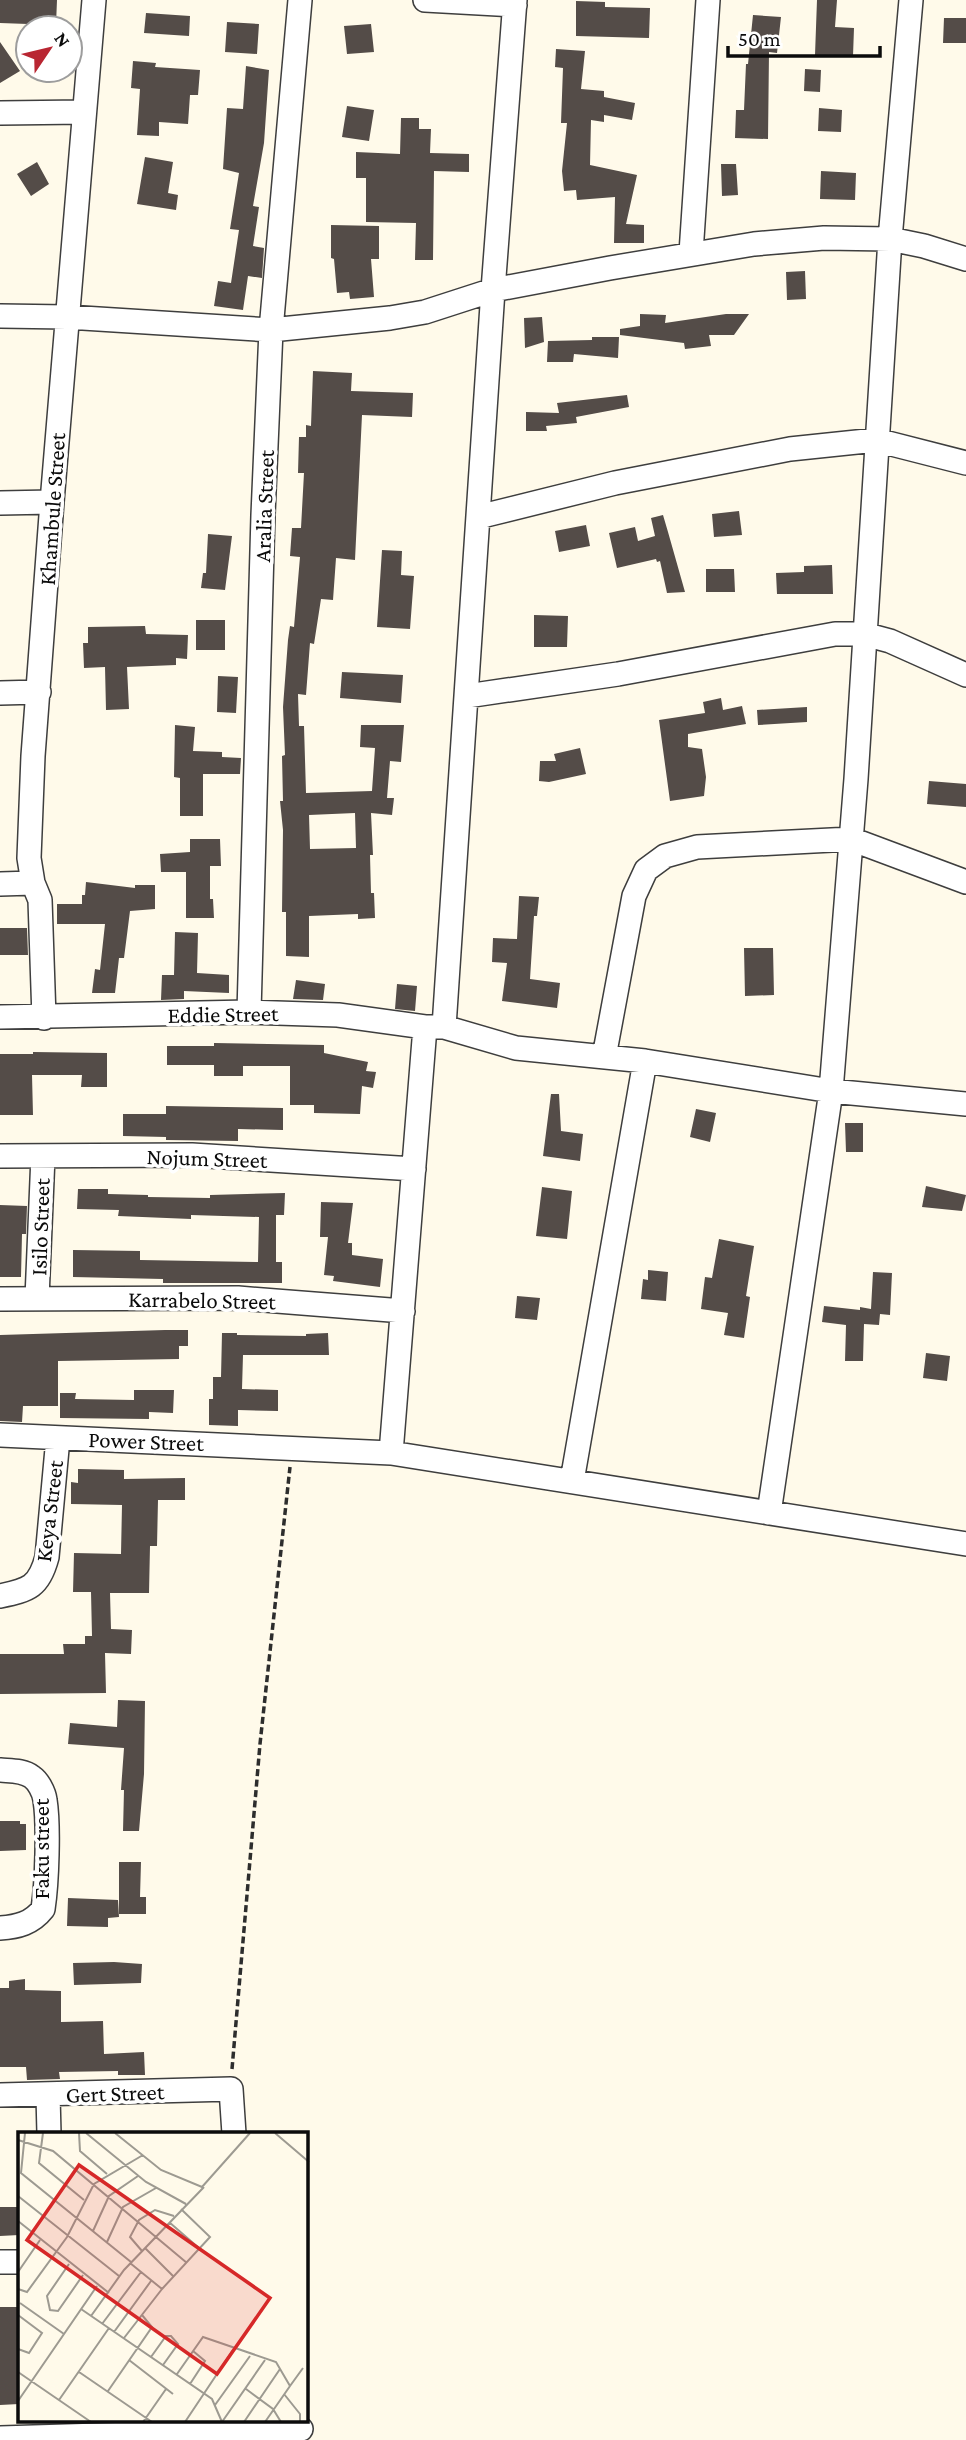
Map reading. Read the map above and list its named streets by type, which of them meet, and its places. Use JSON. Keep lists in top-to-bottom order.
{
  "streets": {
    "street": [
      "Aralia Street",
      "Khambule Street",
      "Eddie Street",
      "Nojum Street",
      "Isilo Street",
      "Karrabelo Street",
      "Power Street",
      "Keya Street",
      "Faku street",
      "Gert Street"
    ]
  },
  "crossings": [
    ["Aralia Street", "Eddie Street"],
    ["Khambule Street", "Eddie Street"],
    ["Nojum Street", "Isilo Street"],
    ["Isilo Street", "Karrabelo Street"],
    ["Power Street", "Keya Street"]
  ],
  "scale_bar": "50 m",
  "north": "top right"
}
